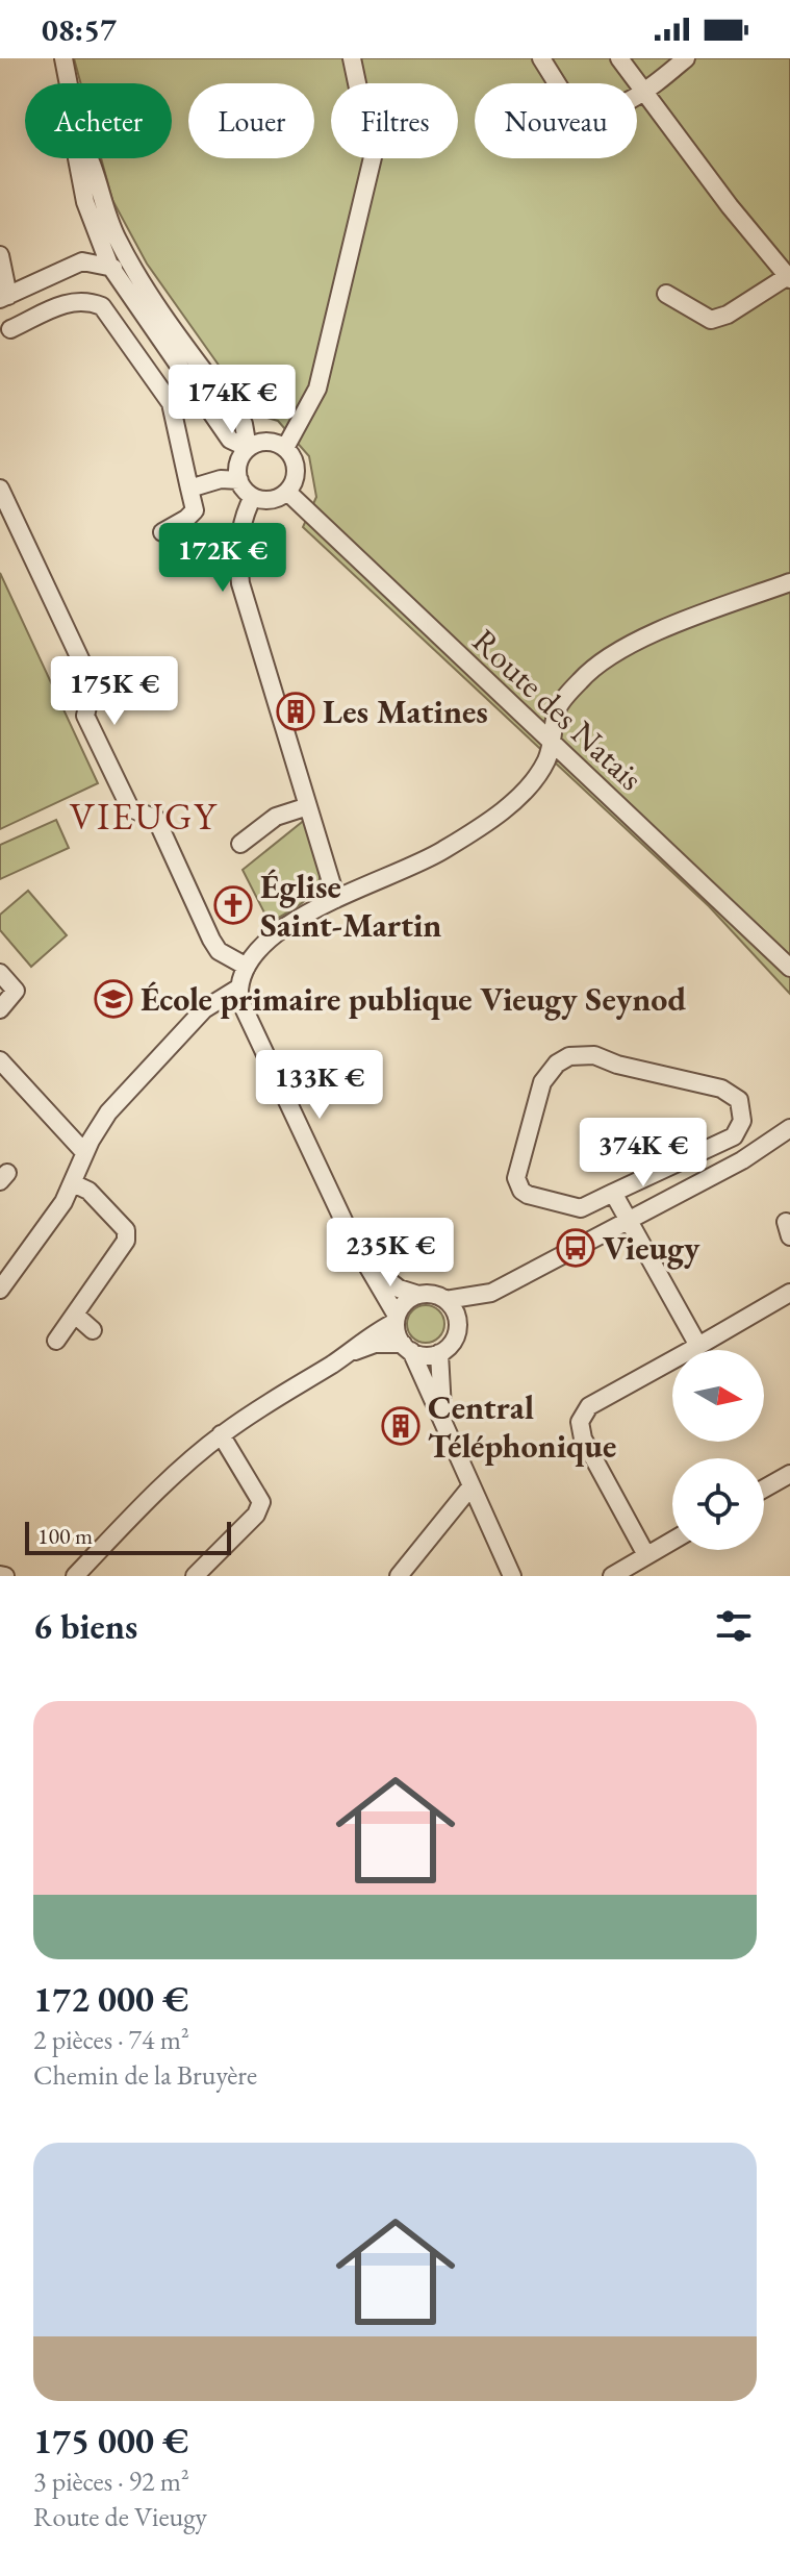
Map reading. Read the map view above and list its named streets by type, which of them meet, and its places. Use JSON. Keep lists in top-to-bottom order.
{
  "streets": {
    "street": ["Route des Natais"]
  },
  "districts": ["VIEUGY"],
  "places": {
    "building": ["Les Matines", "Central Téléphonique"],
    "church": ["Église Saint-Martin"],
    "school or university": ["École primaire publique Vieugy Seynod"],
    "bus stop": ["Vieugy"]
  },
  "scale_bar": "100 m",
  "north": "right",
  "page": {
    "status": "08:57",
    "chip": [
      "Acheter",
      "Louer",
      "Filtres",
      "Nouveau"
    ],
    "price": [
      "174K €",
      "172K €",
      "175K €",
      "133K €",
      "374K €",
      "235K €"
    ],
    "scale": "100 m",
    "heading": "6 biens",
    "list": [
      {
        "name": "172 000 €",
        "note": "2 pièces · 74 m² · Chemin de la Bruyère"
      },
      {
        "name": "175 000 €",
        "note": "3 pièces · 92 m² · Route de Vieugy"
      }
    ]
  }
}
